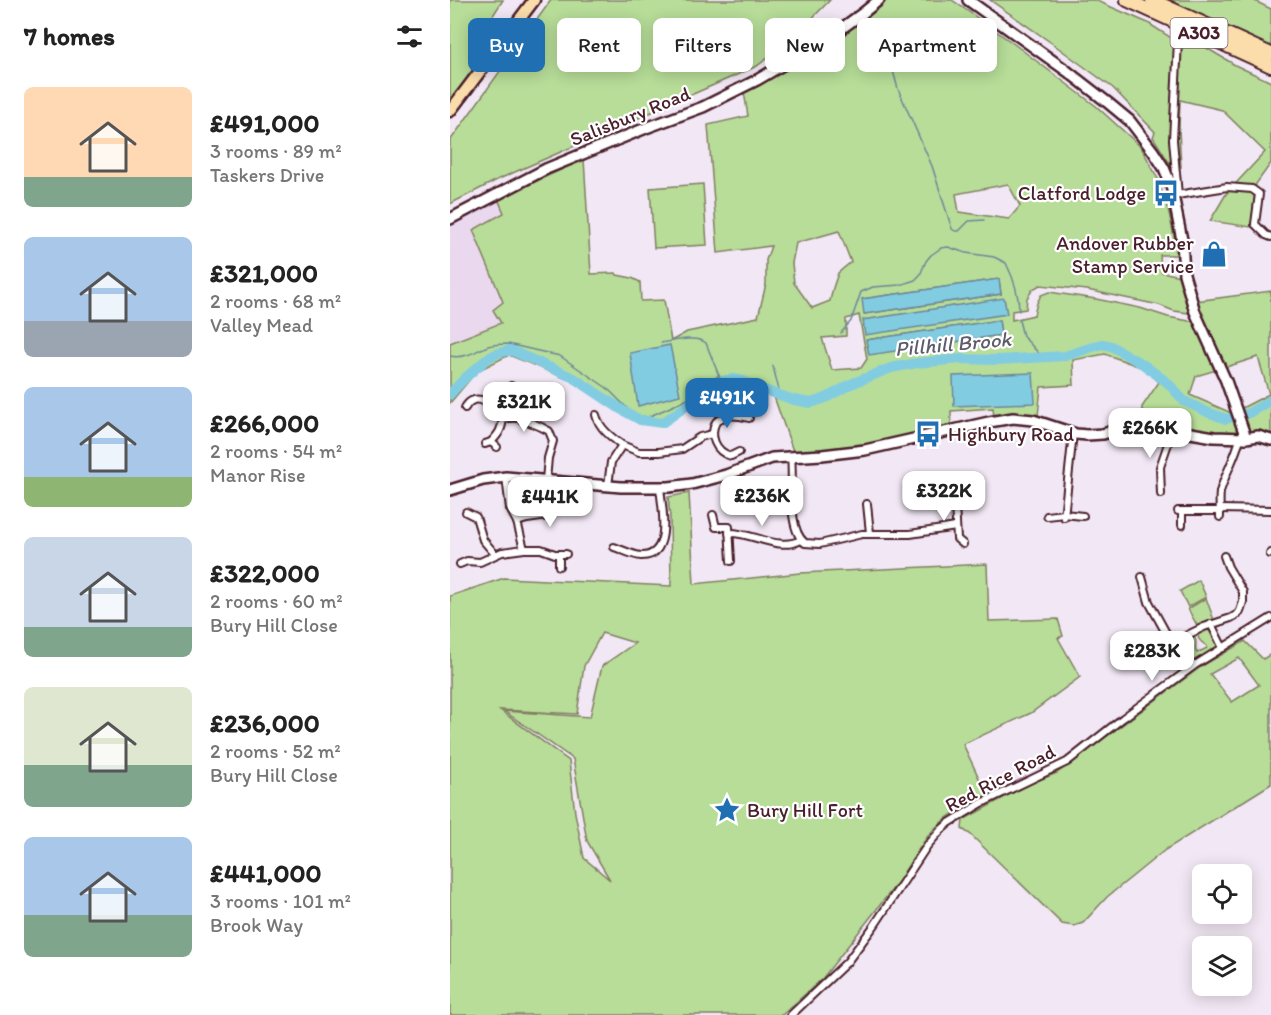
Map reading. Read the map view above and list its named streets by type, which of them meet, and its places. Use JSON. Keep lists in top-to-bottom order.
{
  "streets": {
    "highway": ["A303"],
    "street": ["Salisbury Road", "Red Rice Road"]
  },
  "water": ["Pillhill Brook"],
  "places": {
    "bus stop": ["Clatford Lodge", "Highbury Road"],
    "shop": ["Andover Rubber Stamp Service"],
    "place": ["Bury Hill Fort"]
  },
  "page": {
    "heading": "7 homes",
    "chip": [
      "Buy",
      "Rent",
      "Filters",
      "New",
      "Apartment"
    ],
    "list": [
      {
        "name": "£491,000",
        "note": "3 rooms · 89 m² · Taskers Drive"
      },
      {
        "name": "£321,000",
        "note": "2 rooms · 68 m² · Valley Mead"
      },
      {
        "name": "£266,000",
        "note": "2 rooms · 54 m² · Manor Rise"
      },
      {
        "name": "£322,000",
        "note": "2 rooms · 60 m² · Bury Hill Close"
      },
      {
        "name": "£236,000",
        "note": "2 rooms · 52 m² · Bury Hill Close"
      },
      {
        "name": "£441,000",
        "note": "3 rooms · 101 m² · Brook Way"
      }
    ],
    "price": [
      "£491K",
      "£321K",
      "£266K",
      "£322K",
      "£236K",
      "£441K",
      "£283K"
    ]
  }
}
